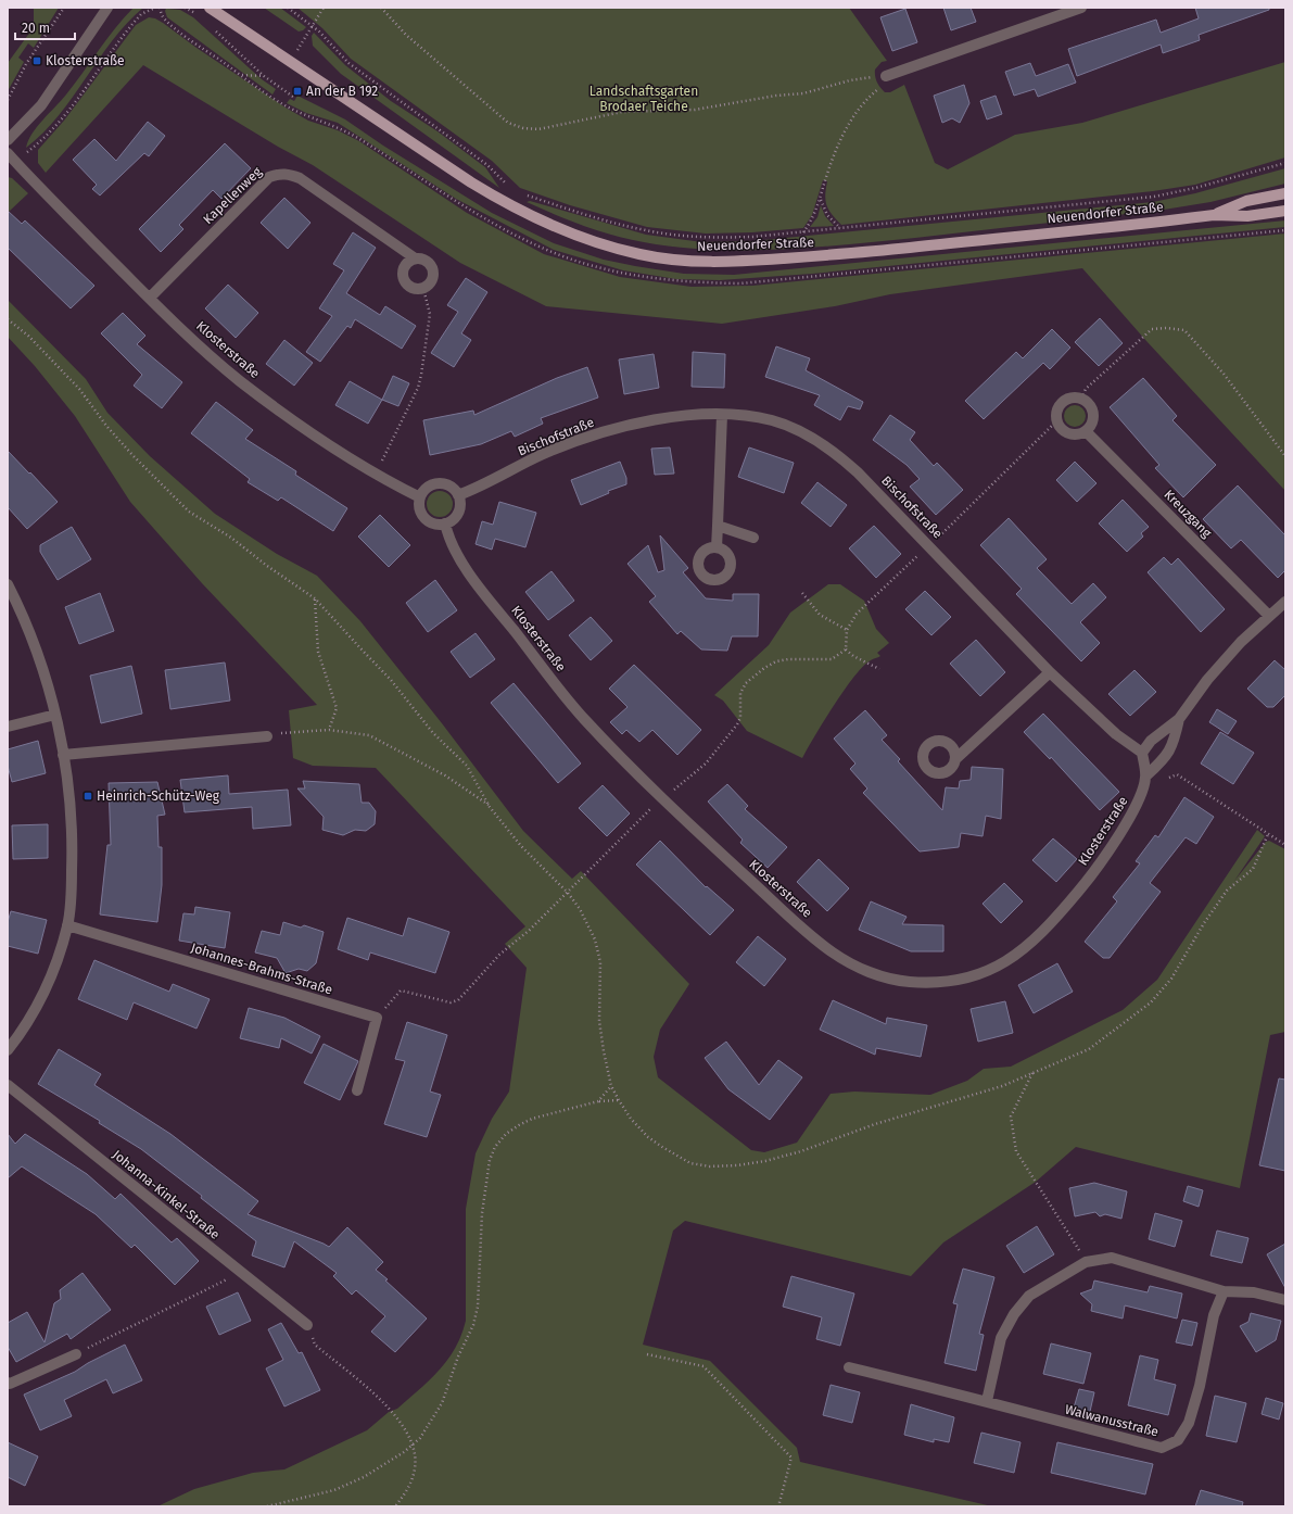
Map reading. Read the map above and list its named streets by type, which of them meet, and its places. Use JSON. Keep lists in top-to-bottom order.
{
  "streets": {
    "main road": ["Neuendorfer Straße"],
    "street": [
      "Kapellenweg",
      "Klosterstraße",
      "Bischofstraße",
      "Kreuzgang",
      "Johannes-Brahms-Straße",
      "Johanna-Kinkel-Straße",
      "Walwanusstraße"
    ]
  },
  "crossings": [
    ["Kapellenweg", "Klosterstraße"],
    ["Klosterstraße", "Bischofstraße"],
    ["Klosterstraße", "Kreuzgang"]
  ],
  "parks": ["Landschaftsgarten Brodaer Teiche"],
  "places": {
    "transit": ["Klosterstraße", "An der B 192", "Heinrich-Schütz-Weg"]
  },
  "scale_bar": "20 m"
}
